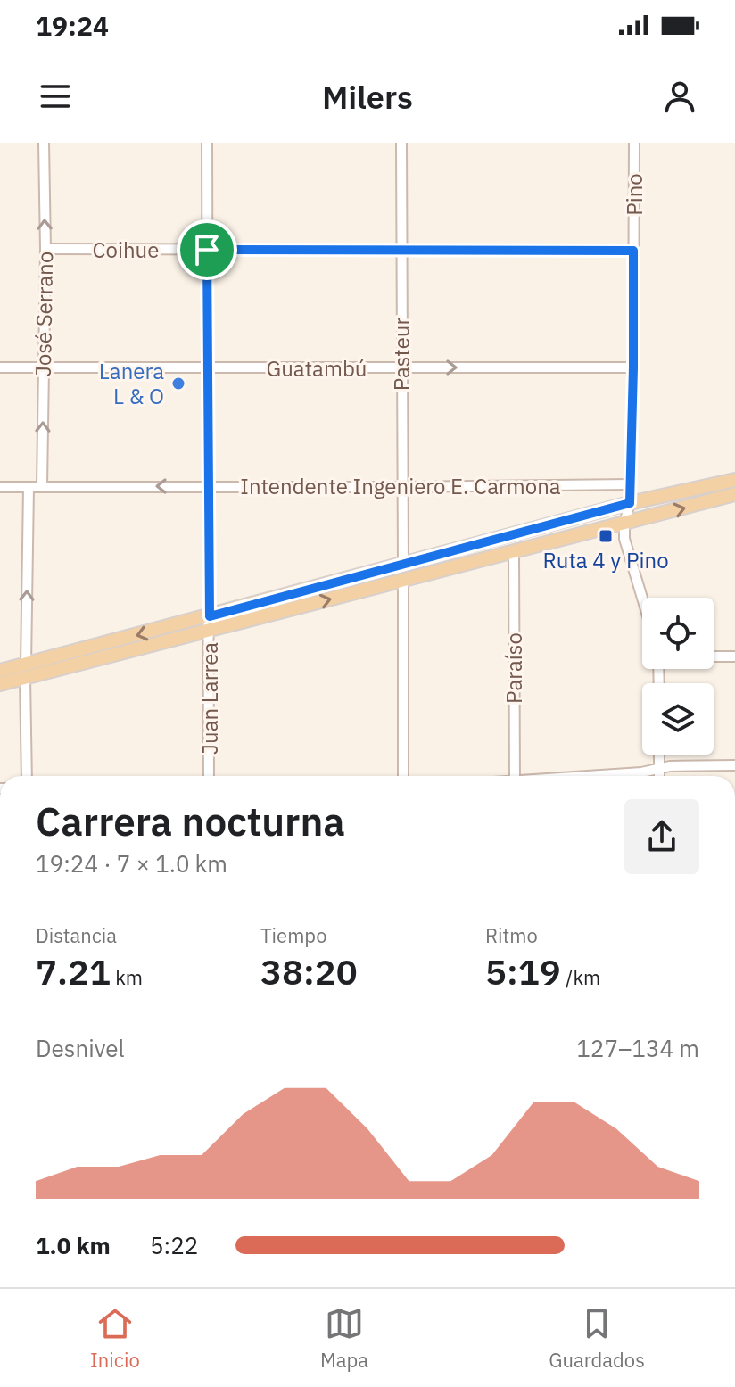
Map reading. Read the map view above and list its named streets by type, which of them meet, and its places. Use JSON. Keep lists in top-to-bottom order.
{
  "streets": {
    "street": [
      "Pino",
      "Coihue",
      "José Serrano",
      "Pasteur",
      "Guatambú",
      "Intendente Ingeniero E. Carmona",
      "Paraíso",
      "Juan Larrea"
    ]
  },
  "crossings": [
    ["Pino", "Coihue"],
    ["Pino", "Guatambú"],
    ["Pino", "Intendente Ingeniero E. Carmona"],
    ["Coihue", "José Serrano"],
    ["Coihue", "Pasteur"],
    ["Coihue", "Juan Larrea"],
    ["José Serrano", "Guatambú"],
    ["José Serrano", "Intendente Ingeniero E. Carmona"],
    ["Pasteur", "Guatambú"],
    ["Pasteur", "Intendente Ingeniero E. Carmona"],
    ["Guatambú", "Juan Larrea"],
    ["Intendente Ingeniero E. Carmona", "Juan Larrea"]
  ],
  "one_way": ["José Serrano", "Guatambú"],
  "places": {
    "other": ["Lanera L & O"],
    "transit": ["Ruta 4 y Pino"]
  },
  "page": {
    "status": "19:24",
    "header": "Milers",
    "heading": ["Carrera nocturna", "19:24 · 7 × 1.0 km"],
    "stats": [
      ["Distancia", "7.21 km"],
      ["Tiempo", "38:20"],
      ["Ritmo", "5:19 /km"]
    ],
    "chart": ["Desnivel", "127–134 m"],
    "list": [
      {
        "name": "1.0 km",
        "note": "5:22"
      }
    ],
    "tabs": ["Inicio", "Mapa", "Guardados"]
  }
}
